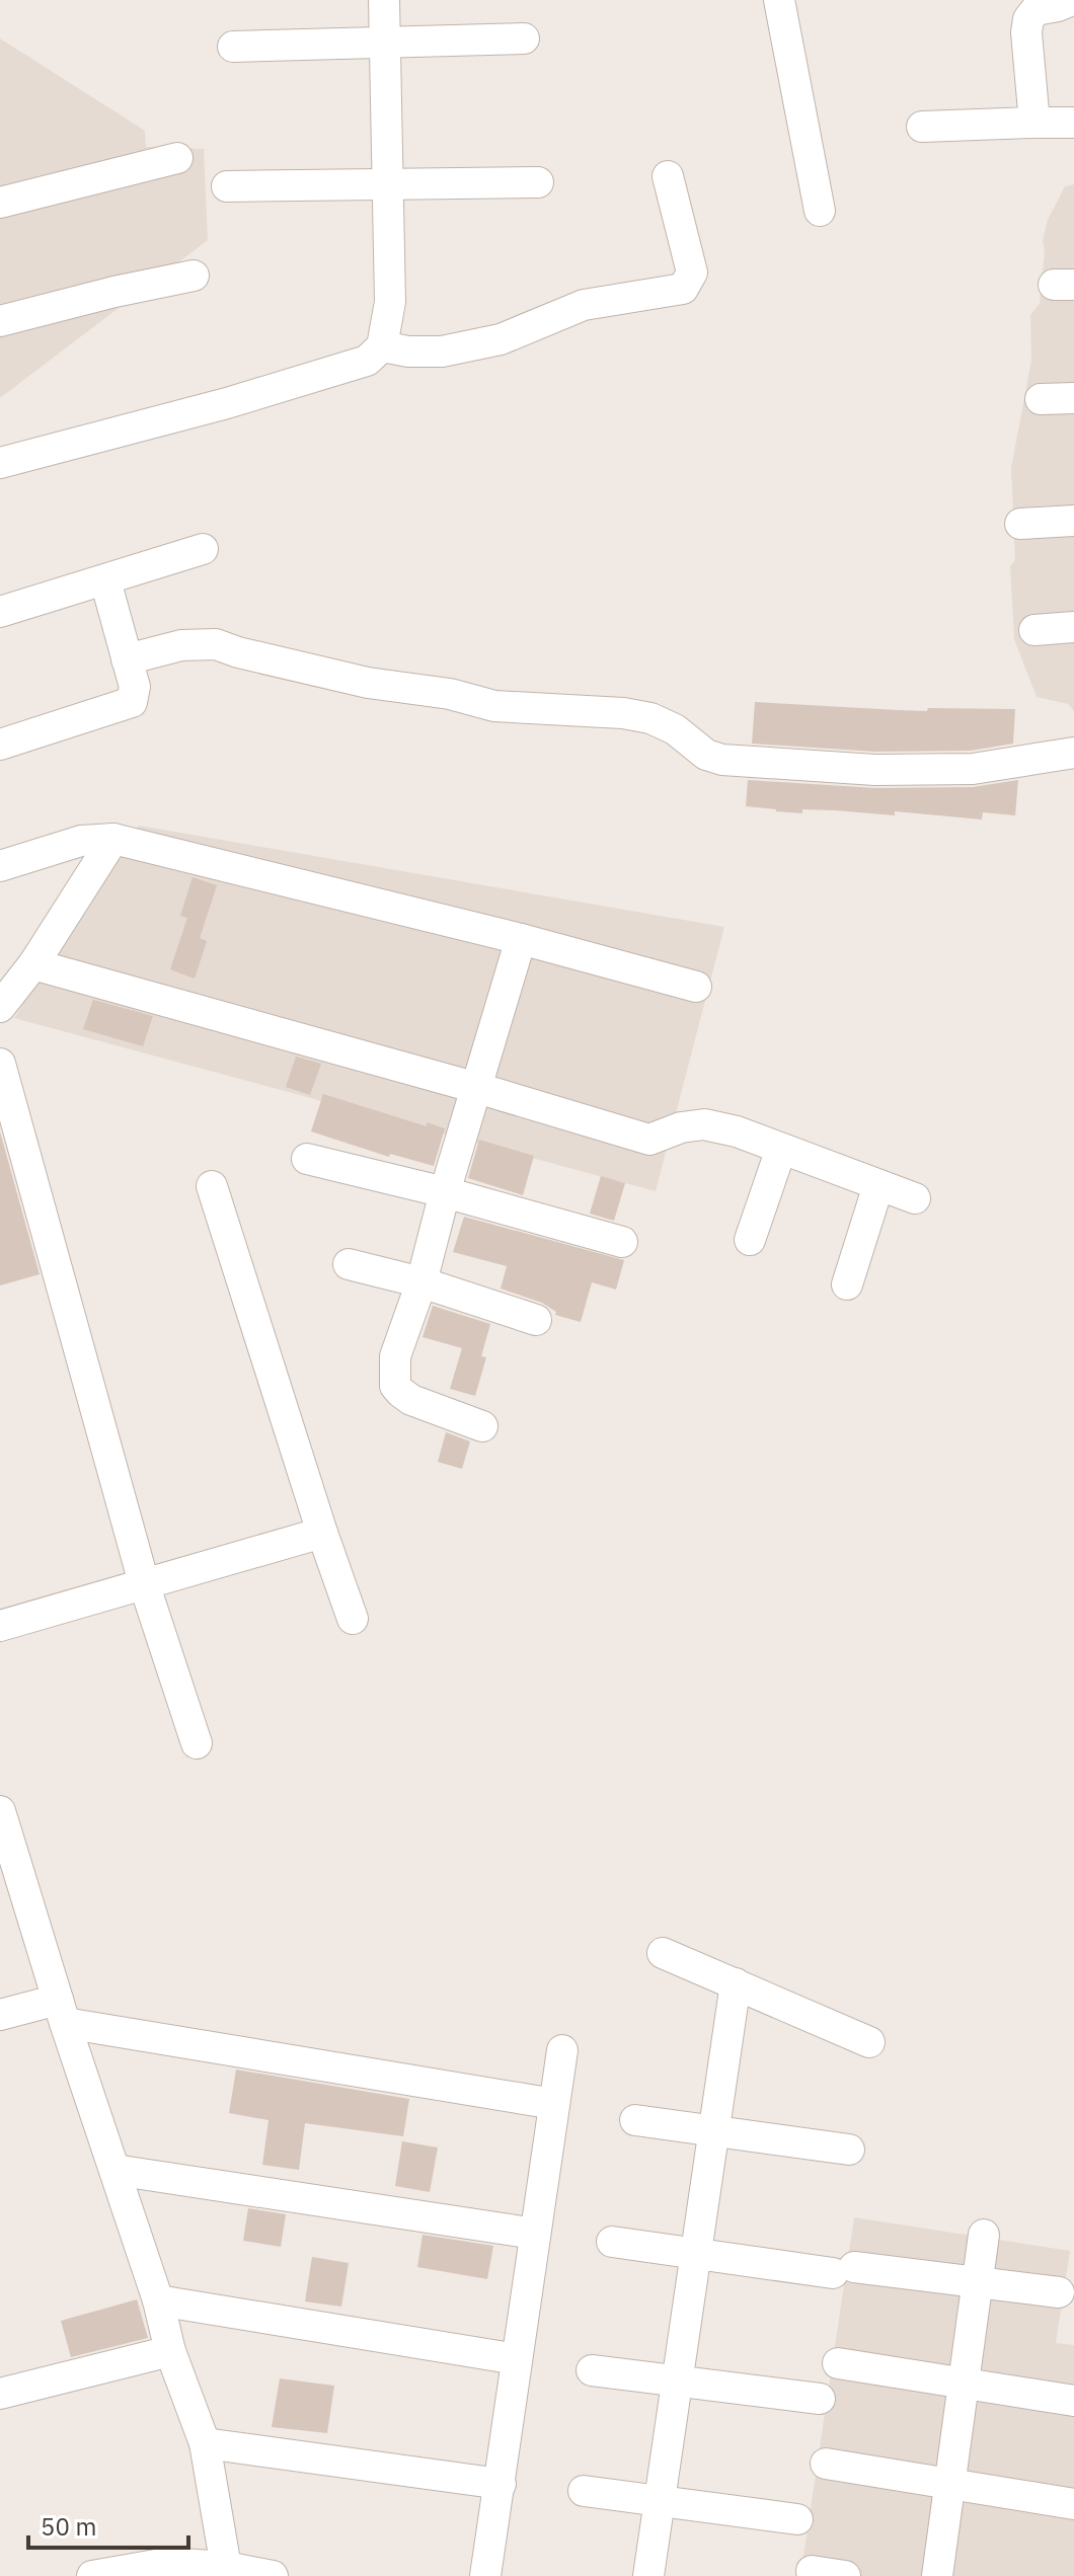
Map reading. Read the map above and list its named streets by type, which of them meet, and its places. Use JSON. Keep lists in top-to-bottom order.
{
  "scale_bar": "50 m"
}
